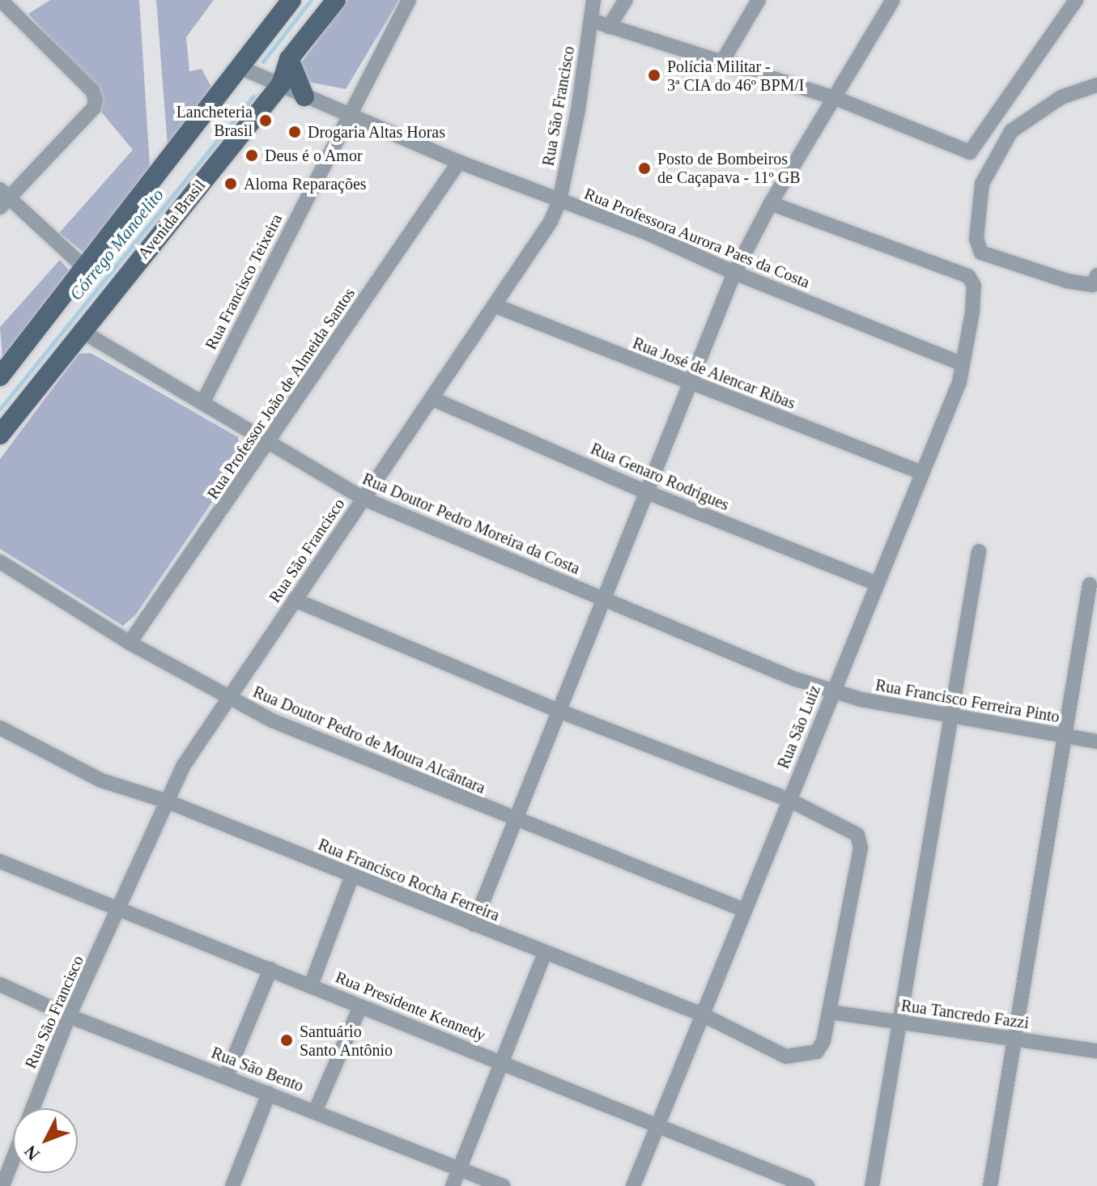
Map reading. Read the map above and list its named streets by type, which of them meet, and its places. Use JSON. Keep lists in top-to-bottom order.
{
  "streets": {
    "main road": ["Avenida Brasil"],
    "street": [
      "Rua São Francisco",
      "Rua Professora Aurora Paes da Costa",
      "Rua Francisco Teixeira",
      "Rua José de Alencar Ribas",
      "Rua Professor João de Almeida Santos",
      "Rua Genaro Rodrigues",
      "Rua Doutor Pedro Moreira da Costa",
      "Rua Francisco Ferreira Pinto",
      "Rua São Luiz",
      "Rua Doutor Pedro de Moura Alcântara",
      "Rua Francisco Rocha Ferreira",
      "Rua Presidente Kennedy",
      "Rua Tancredo Fazzi",
      "Rua São Bento"
    ]
  },
  "crossings": [
    ["Rua São Francisco", "Rua Professora Aurora Paes da Costa"],
    ["Rua São Francisco", "Rua José de Alencar Ribas"],
    ["Rua São Francisco", "Rua Genaro Rodrigues"],
    ["Rua São Francisco", "Rua Doutor Pedro Moreira da Costa"],
    ["Rua São Francisco", "Rua Doutor Pedro de Moura Alcântara"],
    ["Rua São Francisco", "Rua Francisco Rocha Ferreira"],
    ["Rua São Francisco", "Rua Presidente Kennedy"],
    ["Rua São Francisco", "Rua São Bento"],
    ["Avenida Brasil", "Rua Professora Aurora Paes da Costa"],
    ["Avenida Brasil", "Rua Doutor Pedro Moreira da Costa"],
    ["Rua Professora Aurora Paes da Costa", "Rua Francisco Teixeira"],
    ["Rua Professora Aurora Paes da Costa", "Rua Professor João de Almeida Santos"],
    ["Rua Professora Aurora Paes da Costa", "Rua São Luiz"],
    ["Rua Francisco Teixeira", "Rua Doutor Pedro Moreira da Costa"],
    ["Rua José de Alencar Ribas", "Rua São Luiz"],
    ["Rua Professor João de Almeida Santos", "Rua Doutor Pedro Moreira da Costa"],
    ["Rua Professor João de Almeida Santos", "Rua Doutor Pedro de Moura Alcântara"],
    ["Rua Genaro Rodrigues", "Rua São Luiz"],
    ["Rua Doutor Pedro Moreira da Costa", "Rua Francisco Ferreira Pinto"],
    ["Rua Doutor Pedro Moreira da Costa", "Rua São Luiz"],
    ["Rua Francisco Ferreira Pinto", "Rua São Luiz"],
    ["Rua São Luiz", "Rua Doutor Pedro de Moura Alcântara"],
    ["Rua São Luiz", "Rua Francisco Rocha Ferreira"],
    ["Rua São Luiz", "Rua Presidente Kennedy"],
    ["Rua Francisco Rocha Ferreira", "Rua Tancredo Fazzi"]
  ],
  "water": ["Córrego Manoelito"],
  "places": [
    "Polícia Militar - 3ª CIA do 46º BPM/I",
    "Lancheteria Brasil",
    "Drogaria Altas Horas",
    "Deus é o Amor",
    "Posto de Bombeiros de Caçapava - 11º GB",
    "Aloma Reparações",
    "Santuário Santo Antônio"
  ],
  "north": "bottom left"
}
